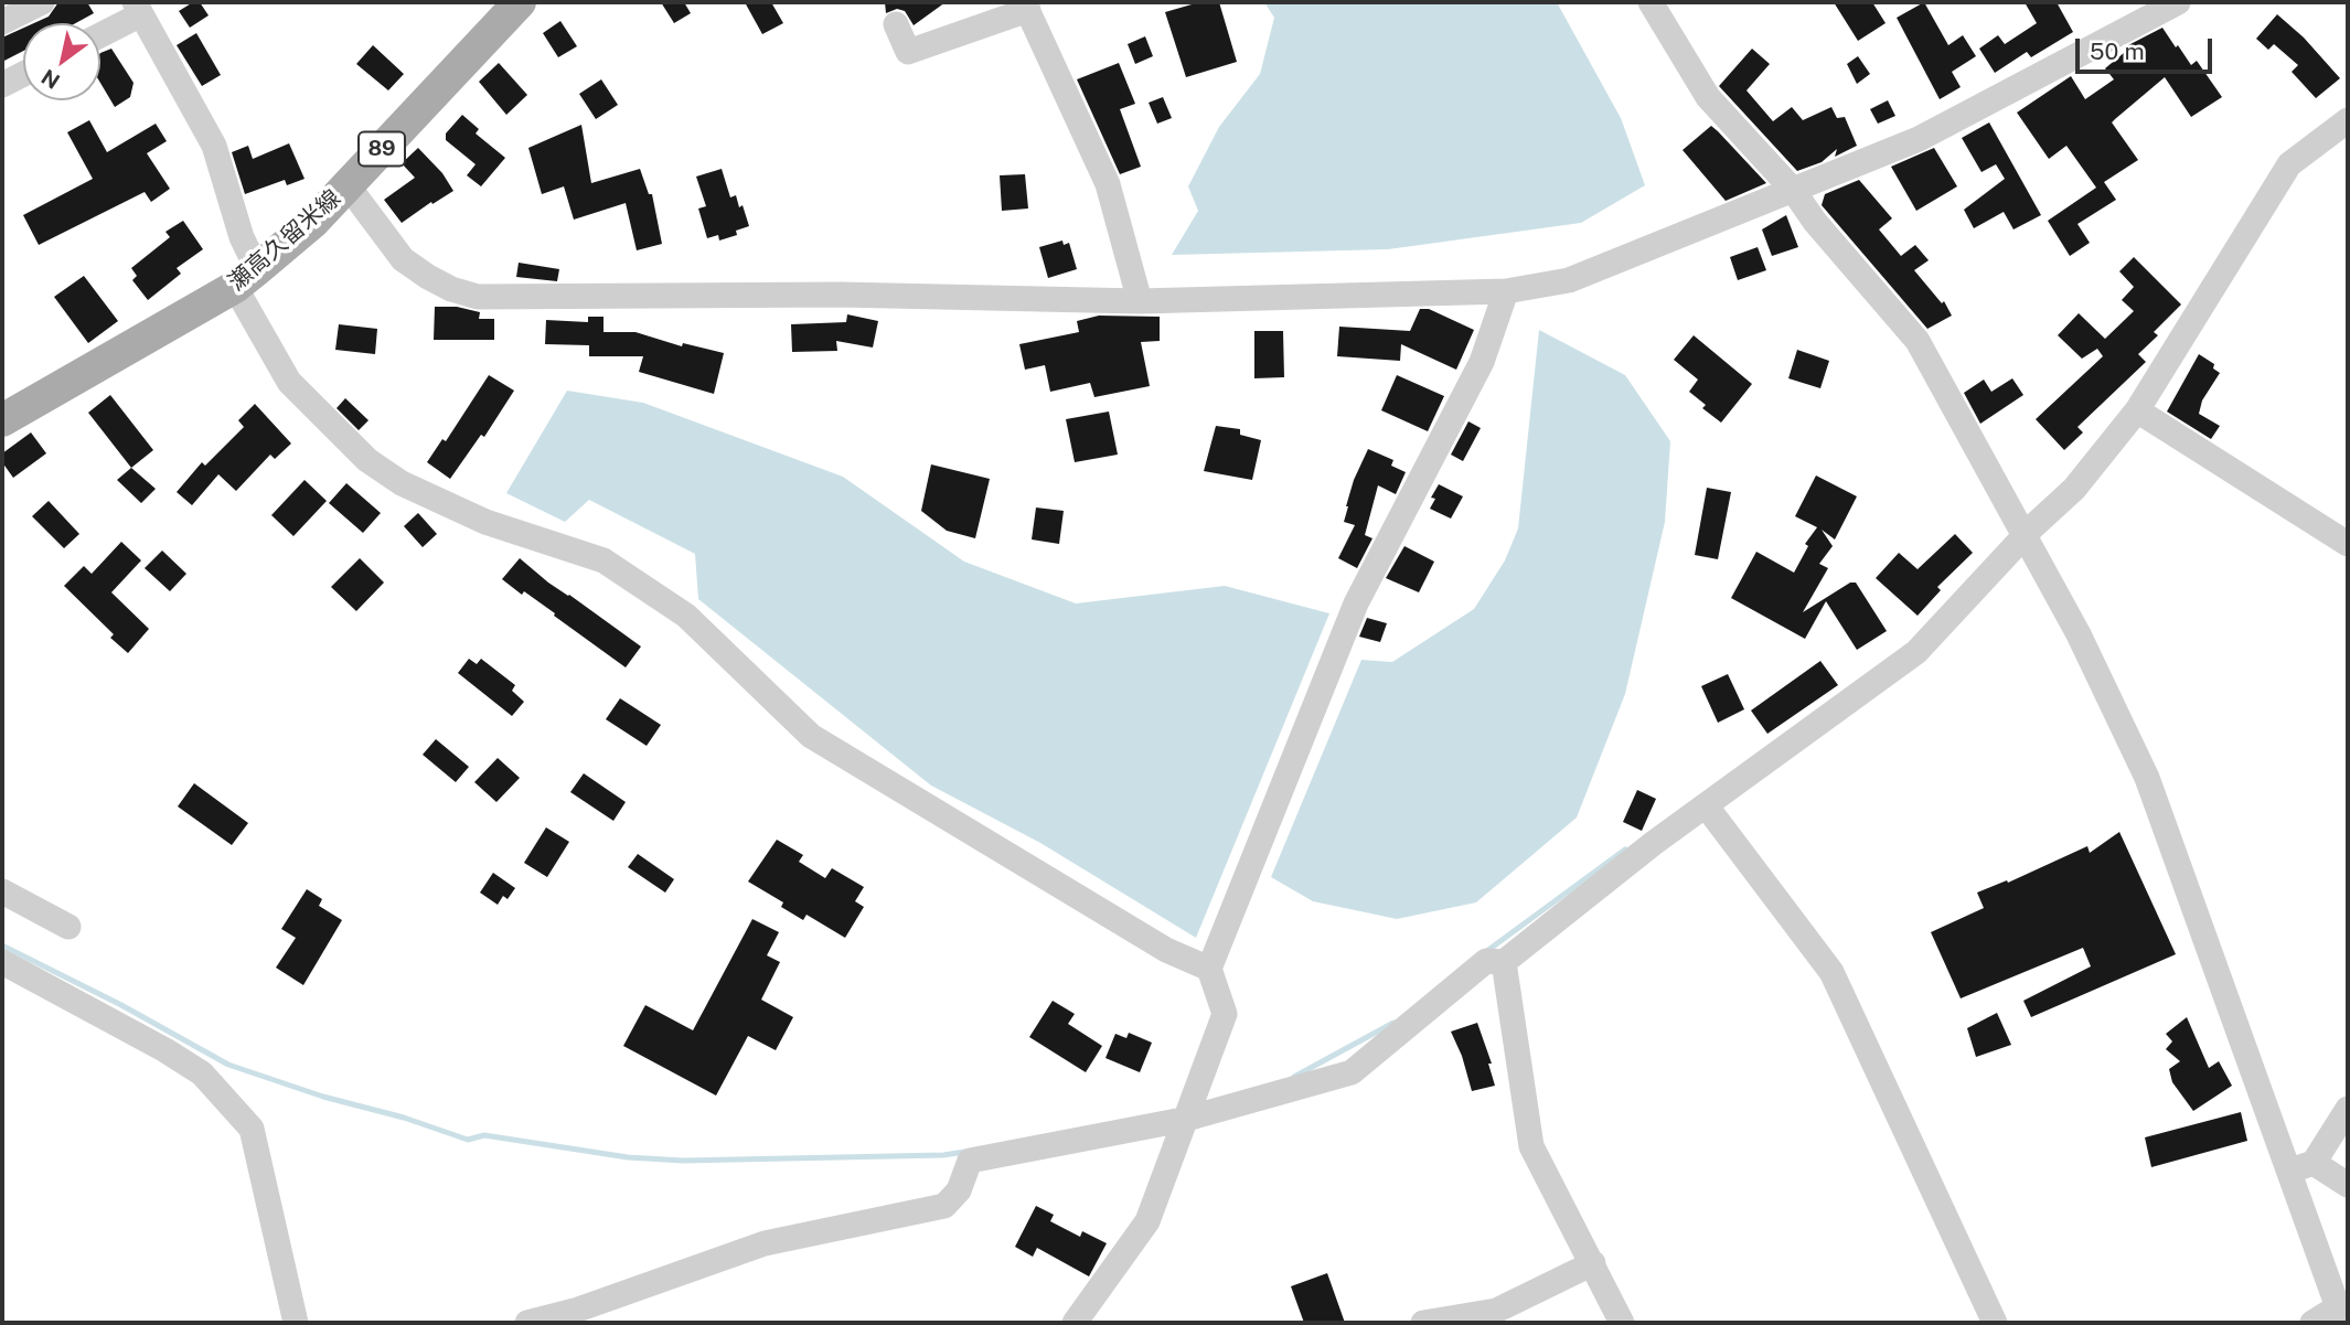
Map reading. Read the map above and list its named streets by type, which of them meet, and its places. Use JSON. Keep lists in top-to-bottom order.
{
  "streets": {
    "main road": ["89", "瀬高久留米線"]
  },
  "scale_bar": "50 m",
  "north": "bottom left"
}
